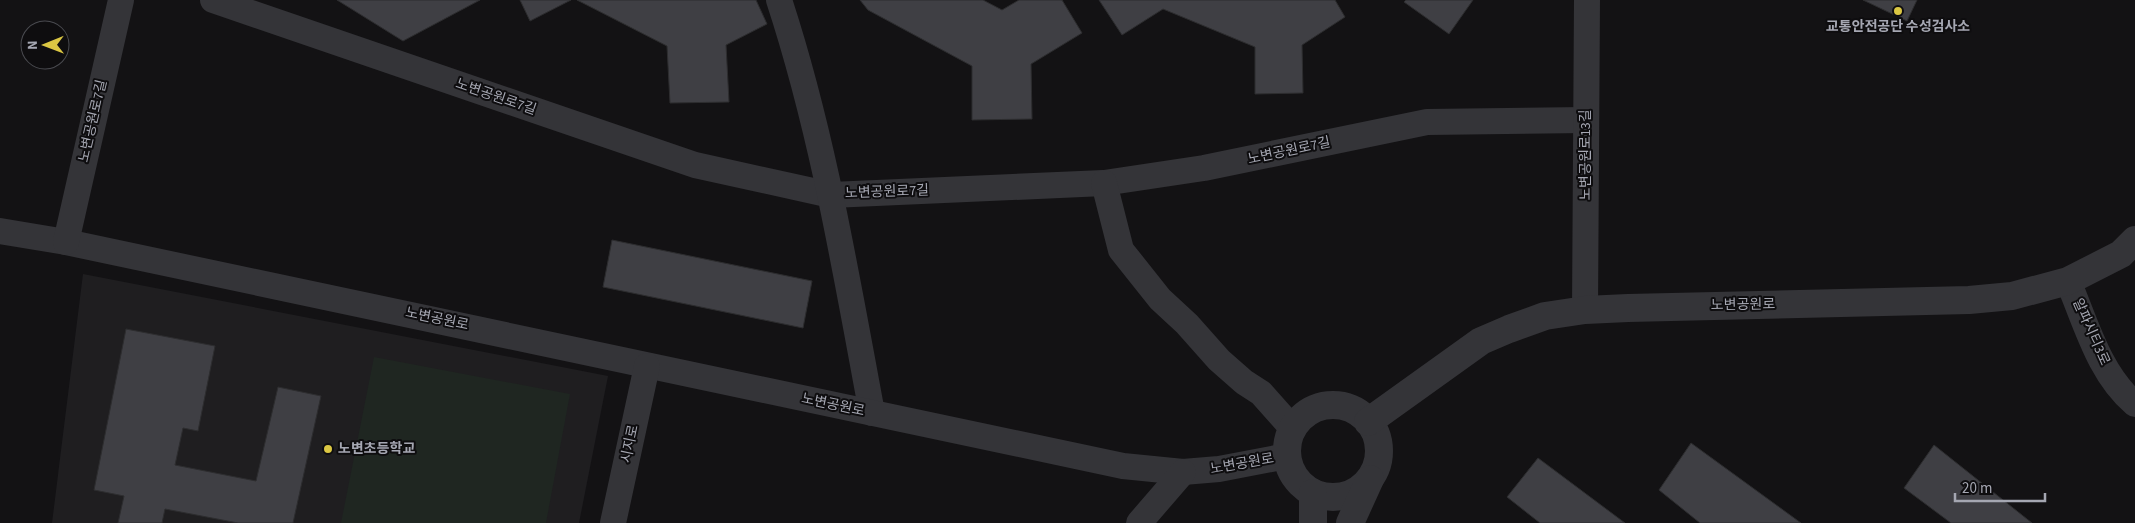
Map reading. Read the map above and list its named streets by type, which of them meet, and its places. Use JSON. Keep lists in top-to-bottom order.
{
  "streets": {
    "street": [
      "노변공원로7길",
      "노변공원로13길",
      "노변공원로",
      "알파시티3로",
      "시지로"
    ]
  },
  "crossings": [
    ["노변공원로7길", "노변공원로13길"],
    ["노변공원로7길", "노변공원로"],
    ["노변공원로13길", "노변공원로"],
    ["노변공원로", "알파시티3로"],
    ["노변공원로", "시지로"]
  ],
  "places": ["교통안전공단 수성검사소", "노변초등학교"],
  "scale_bar": "20 m",
  "north": "left"
}
